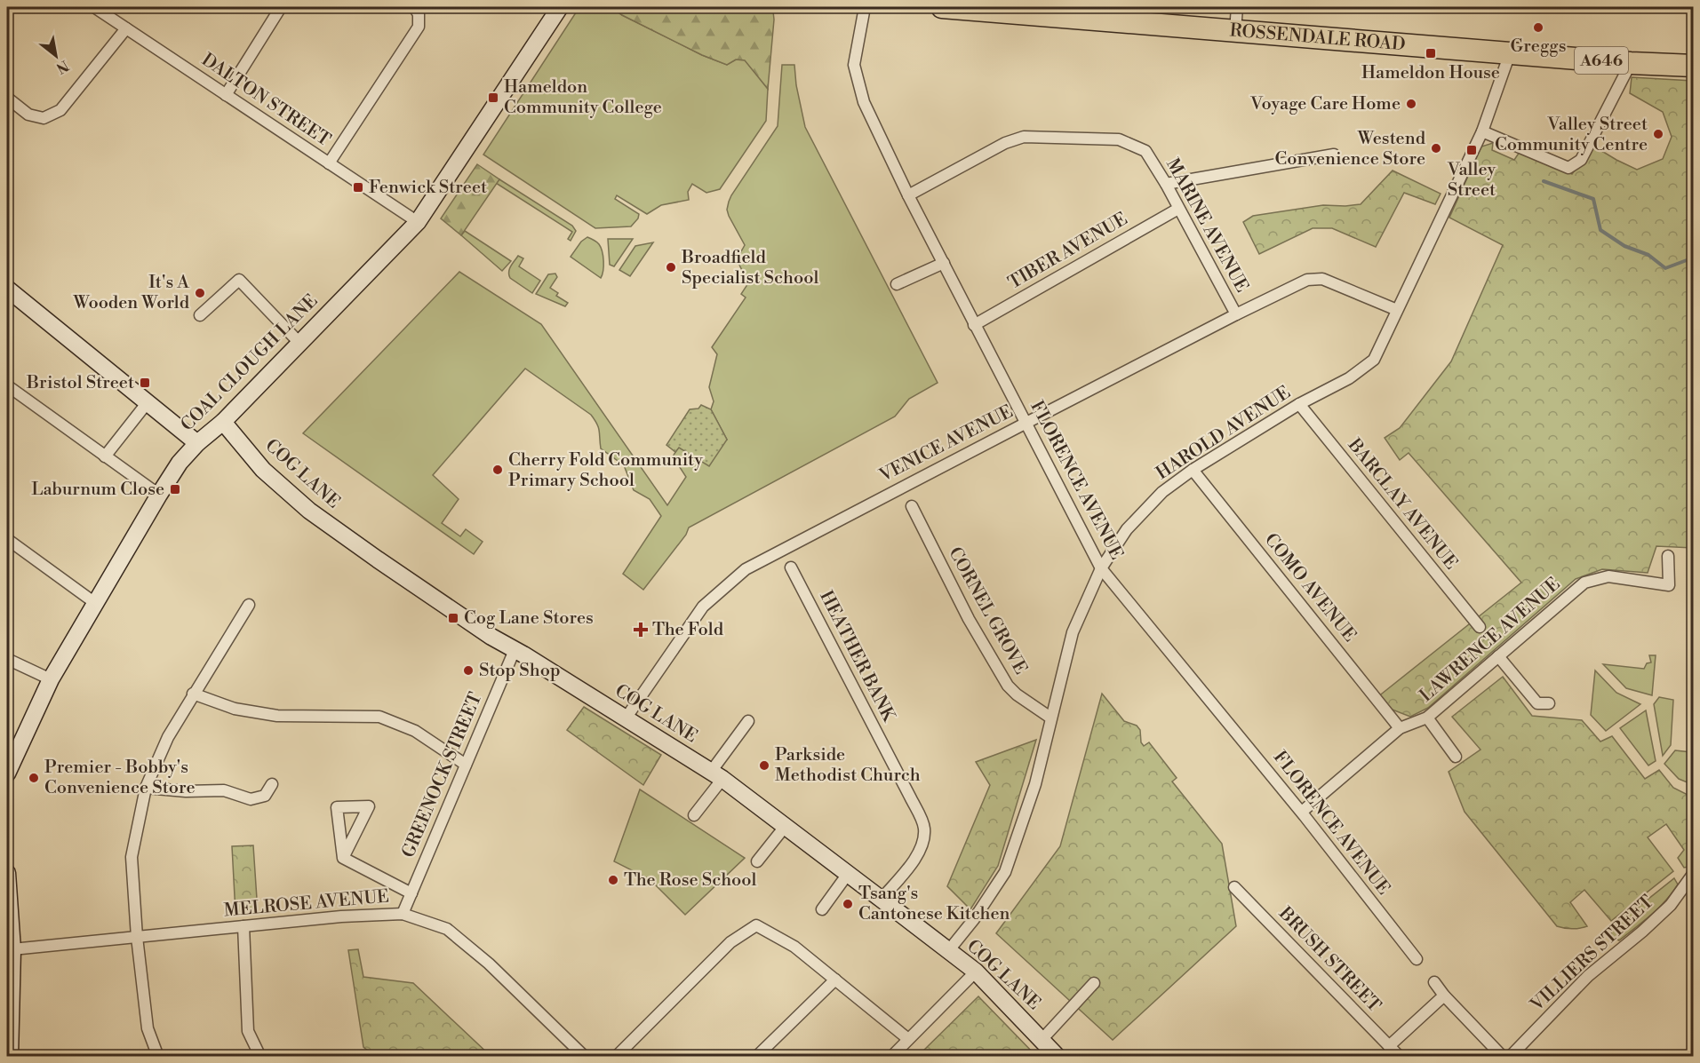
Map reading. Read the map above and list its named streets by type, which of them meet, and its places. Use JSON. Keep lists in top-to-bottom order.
{
  "streets": {
    "highway": ["ROSSENDALE ROAD", "A646"],
    "street": [
      "DALTON STREET",
      "MARINE AVENUE",
      "TIBER AVENUE",
      "COAL CLOUGH LANE",
      "HAROLD AVENUE",
      "VENICE AVENUE",
      "COG LANE",
      "FLORENCE AVENUE",
      "BARCLAY AVENUE",
      "COMO AVENUE",
      "CORNEL GROVE",
      "LAWRENCE AVENUE",
      "HEATHER BANK",
      "GREENOCK STREET",
      "MELROSE AVENUE",
      "VILLIERS STREET",
      "BRUSH STREET"
    ]
  },
  "crossings": [
    ["ROSSENDALE ROAD", "HAROLD AVENUE"],
    ["DALTON STREET", "COAL CLOUGH LANE"],
    ["MARINE AVENUE", "TIBER AVENUE"],
    ["MARINE AVENUE", "VENICE AVENUE"],
    ["MARINE AVENUE", "FLORENCE AVENUE"],
    ["TIBER AVENUE", "FLORENCE AVENUE"],
    ["COAL CLOUGH LANE", "COG LANE"],
    ["HAROLD AVENUE", "VENICE AVENUE"],
    ["HAROLD AVENUE", "COG LANE"],
    ["HAROLD AVENUE", "FLORENCE AVENUE"],
    ["HAROLD AVENUE", "BARCLAY AVENUE"],
    ["HAROLD AVENUE", "COMO AVENUE"],
    ["HAROLD AVENUE", "CORNEL GROVE"],
    ["VENICE AVENUE", "COG LANE"],
    ["VENICE AVENUE", "FLORENCE AVENUE"],
    ["COG LANE", "HEATHER BANK"],
    ["COG LANE", "GREENOCK STREET"],
    ["FLORENCE AVENUE", "LAWRENCE AVENUE"],
    ["COMO AVENUE", "LAWRENCE AVENUE"],
    ["GREENOCK STREET", "MELROSE AVENUE"]
  ],
  "places": {
    "other": [
      "Greggs",
      "Voyage Care Home",
      "Valley Street Community Centre",
      "Westend Convenience Store",
      "Broadfield Specialist School",
      "It's A Wooden World",
      "Cherry Fold Community Primary School",
      "Stop Shop",
      "Parkside Methodist Church",
      "Premier - Bobby's Convenience Store",
      "The Rose School",
      "Tsang's Cantonese Kitchen"
    ],
    "transit": [
      "Hameldon House",
      "Hameldon Community College",
      "Valley Street",
      "Fenwick Street",
      "Bristol Street",
      "Laburnum Close",
      "Cog Lane Stores"
    ],
    "health": ["The Fold"]
  },
  "north": "bottom right"
}
